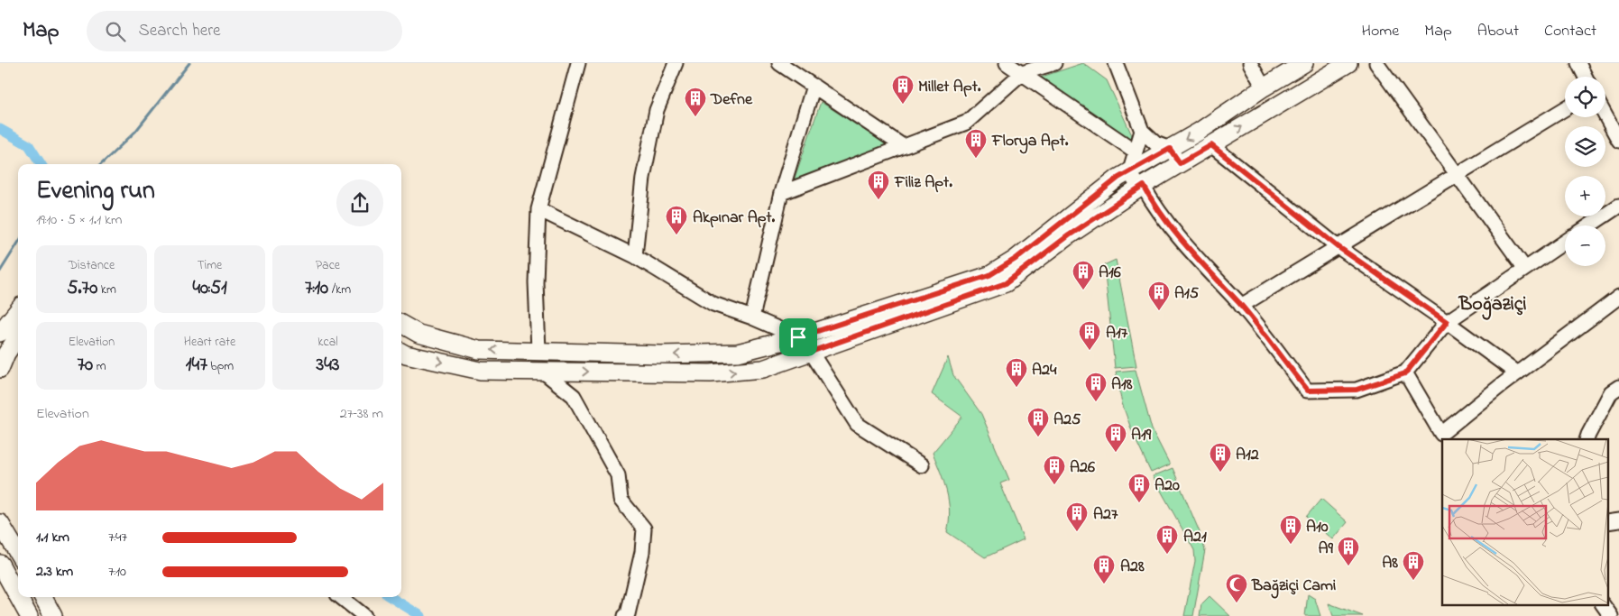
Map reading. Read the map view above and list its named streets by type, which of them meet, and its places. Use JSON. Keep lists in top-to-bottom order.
{
  "districts": ["Boğaziçi"],
  "places": {
    "building": [
      "Millet Apt.",
      "Defne",
      "Florya Apt.",
      "Filiz Apt.",
      "Akpınar Apt.",
      "A16",
      "A15",
      "A17",
      "A24",
      "A18",
      "A25",
      "A19",
      "A12",
      "A26",
      "A20",
      "A27",
      "A10",
      "A21",
      "A9",
      "A8",
      "A28"
    ],
    "mosque": ["Bağziçi Cami"]
  },
  "page": {
    "header": "Map",
    "search": "Search here",
    "nav": [
      "Home",
      "Map",
      "About",
      "Contact"
    ],
    "map_buttons": ["+", "−"],
    "heading": ["Evening run", "19:10 · 5 × 1.1 km"],
    "stats": [
      ["Distance", "5.70 km"],
      ["Time", "40:51"],
      ["Pace", "7:10 /km"],
      ["Elevation", "70 m"],
      ["Heart rate", "147 bpm"],
      ["kcal", "343"]
    ],
    "chart": ["Elevation", "27–38 m"],
    "list": [
      {
        "name": "1.1 km",
        "note": "7:47"
      },
      {
        "name": "2.3 km",
        "note": "7:10"
      }
    ]
  }
}
